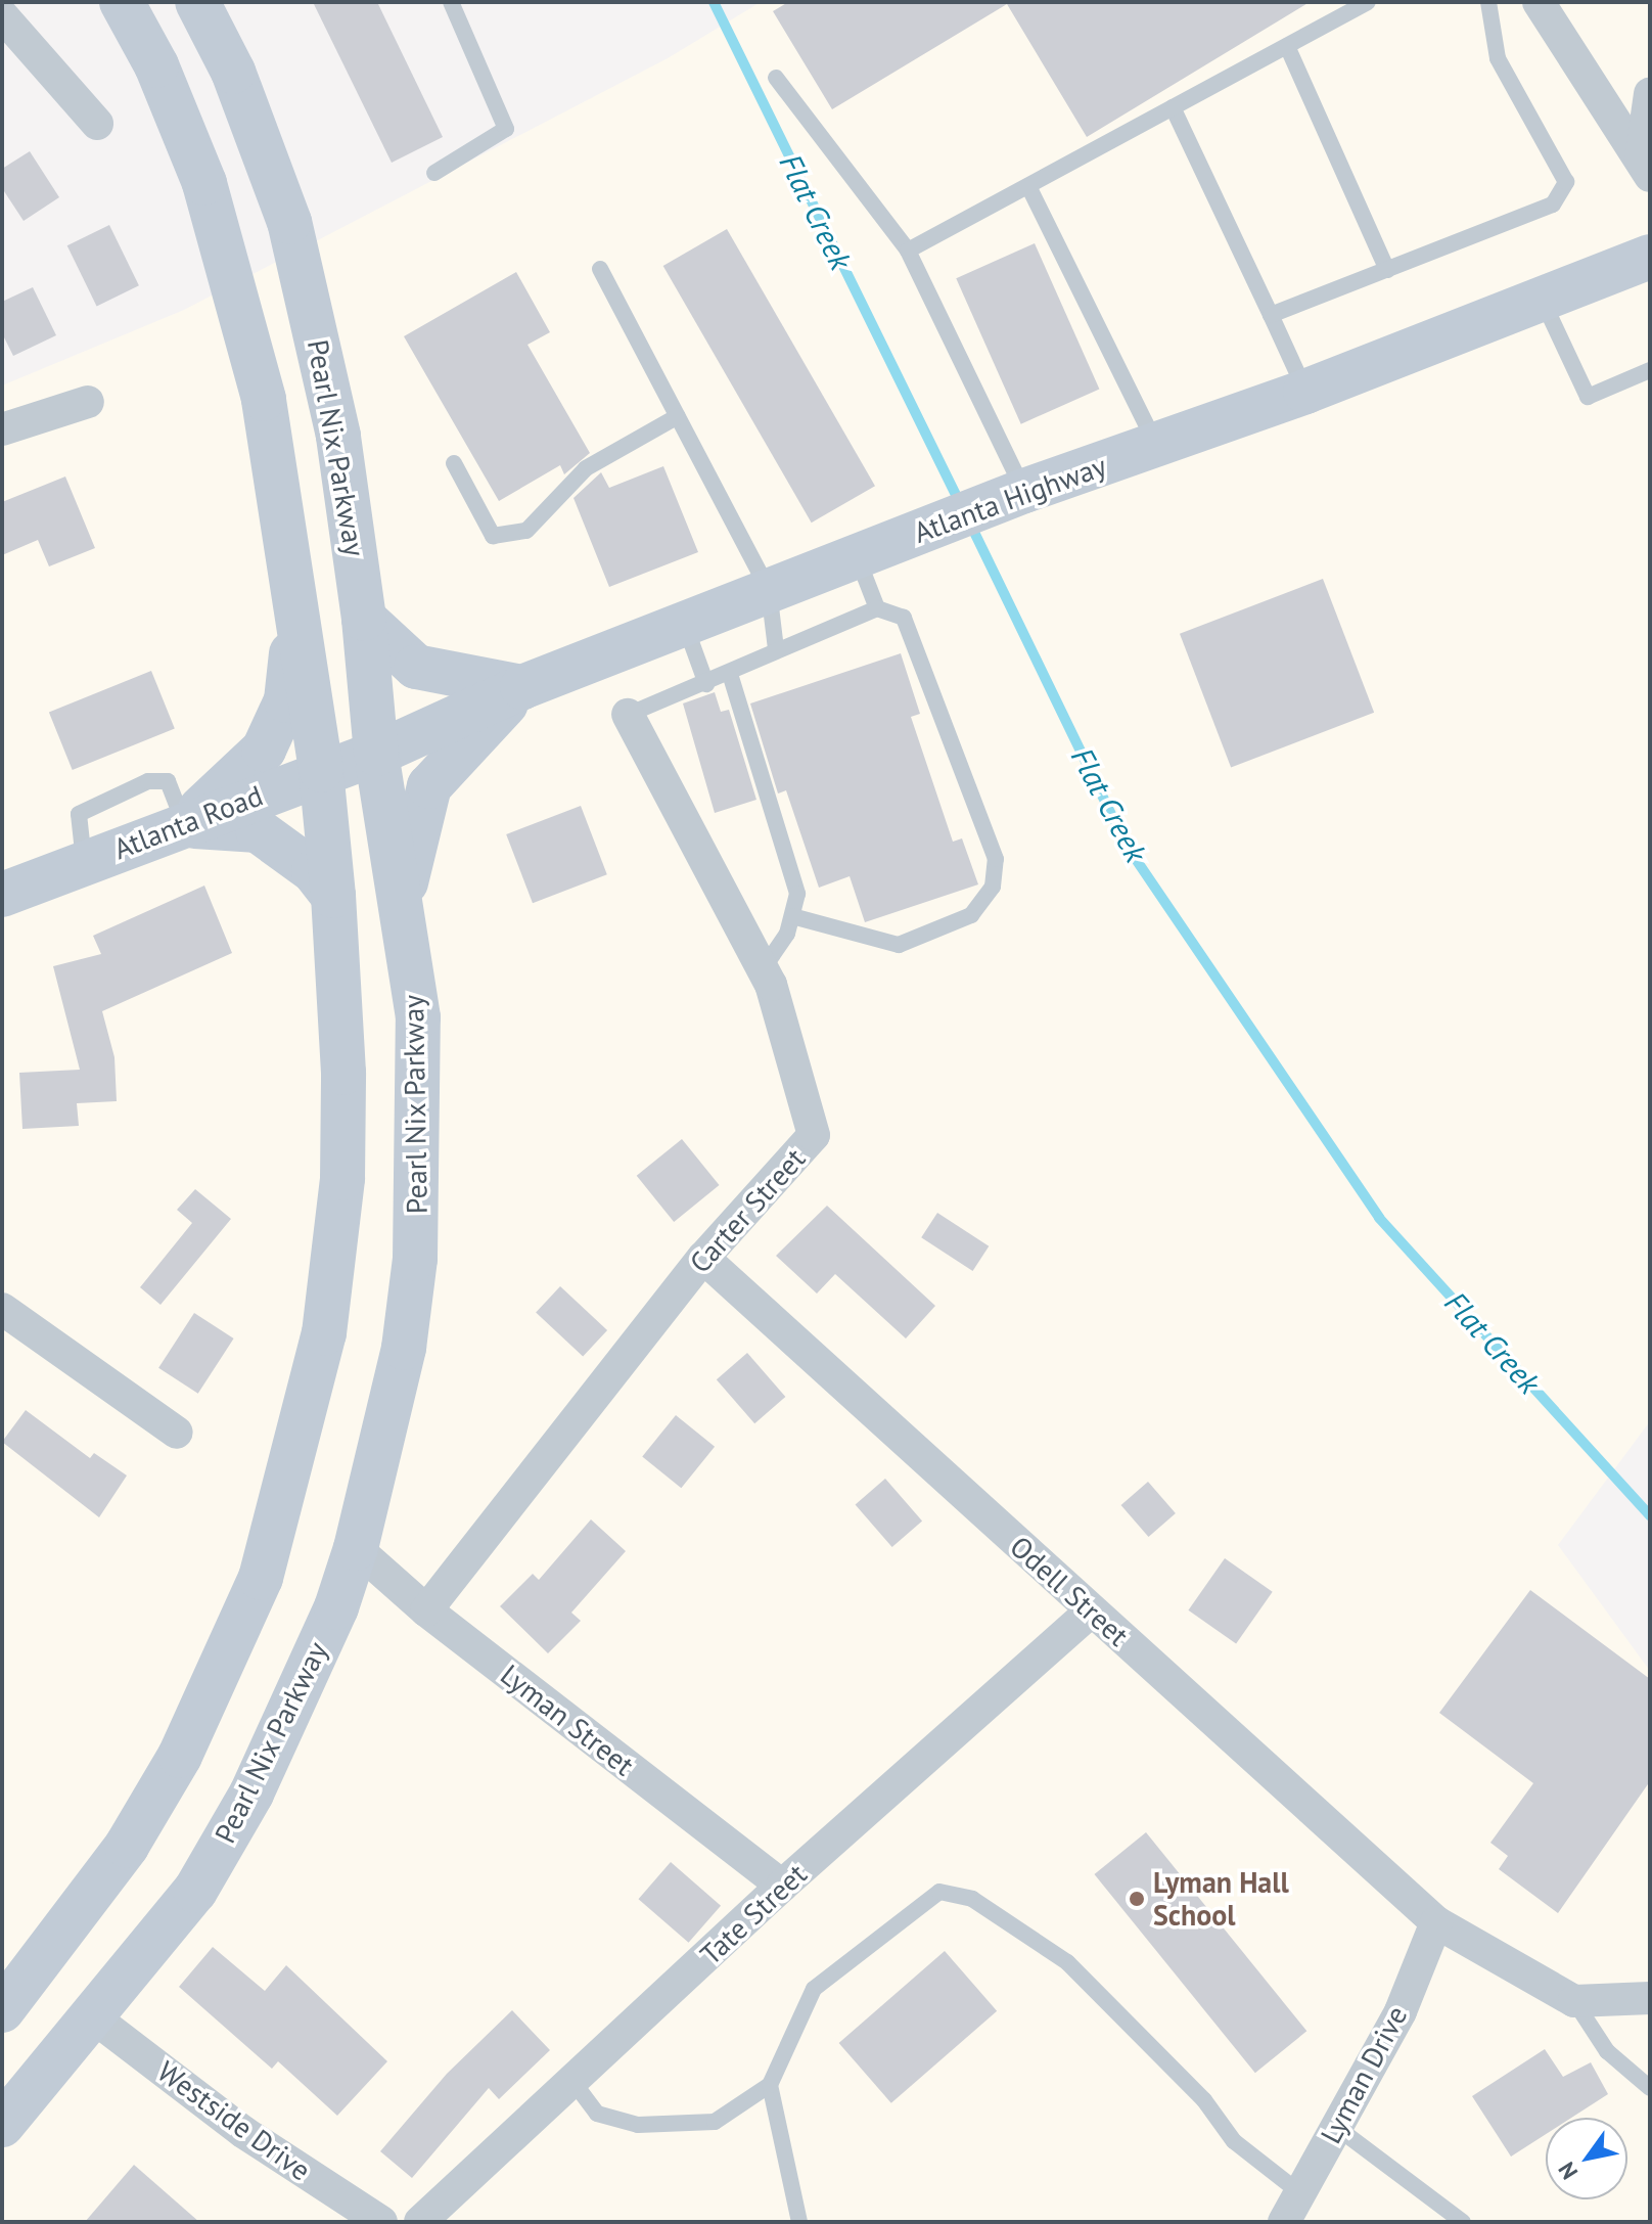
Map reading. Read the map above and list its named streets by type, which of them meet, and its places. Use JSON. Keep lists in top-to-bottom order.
{
  "streets": {
    "main road": ["Pearl Nix Parkway", "Atlanta Highway", "Atlanta Road"],
    "street": [
      "Carter Street",
      "Odell Street",
      "Lyman Street",
      "Tate Street",
      "Lyman Drive",
      "Westside Drive"
    ]
  },
  "crossings": [
    ["Pearl Nix Parkway", "Atlanta Highway"],
    ["Pearl Nix Parkway", "Atlanta Road"],
    ["Pearl Nix Parkway", "Lyman Street"],
    ["Pearl Nix Parkway", "Westside Drive"],
    ["Atlanta Highway", "Atlanta Road"],
    ["Carter Street", "Odell Street"],
    ["Carter Street", "Lyman Street"],
    ["Odell Street", "Tate Street"],
    ["Odell Street", "Lyman Drive"],
    ["Lyman Street", "Tate Street"]
  ],
  "water": ["Flat Creek"],
  "places": ["Lyman Hall School"],
  "north": "bottom left"
}
